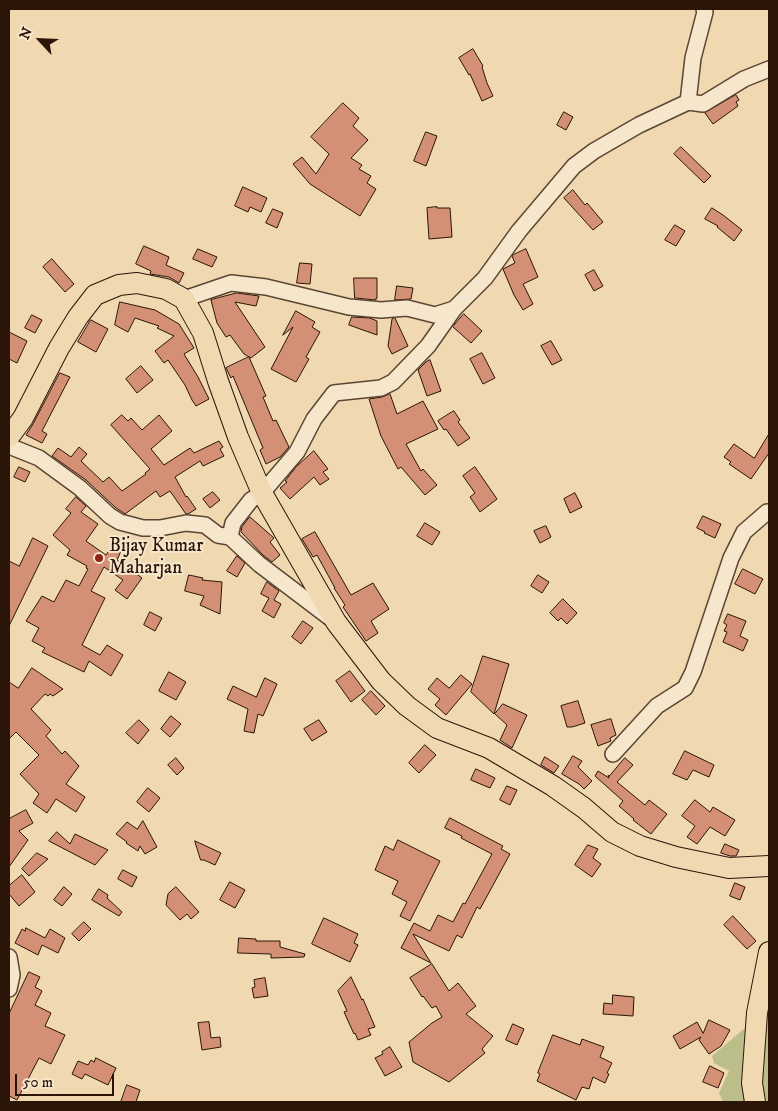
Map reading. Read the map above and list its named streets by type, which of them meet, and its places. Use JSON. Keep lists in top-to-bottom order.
{
  "places": ["Bijay Kumar Maharjan"],
  "scale_bar": "50 m",
  "north": "top left"
}
